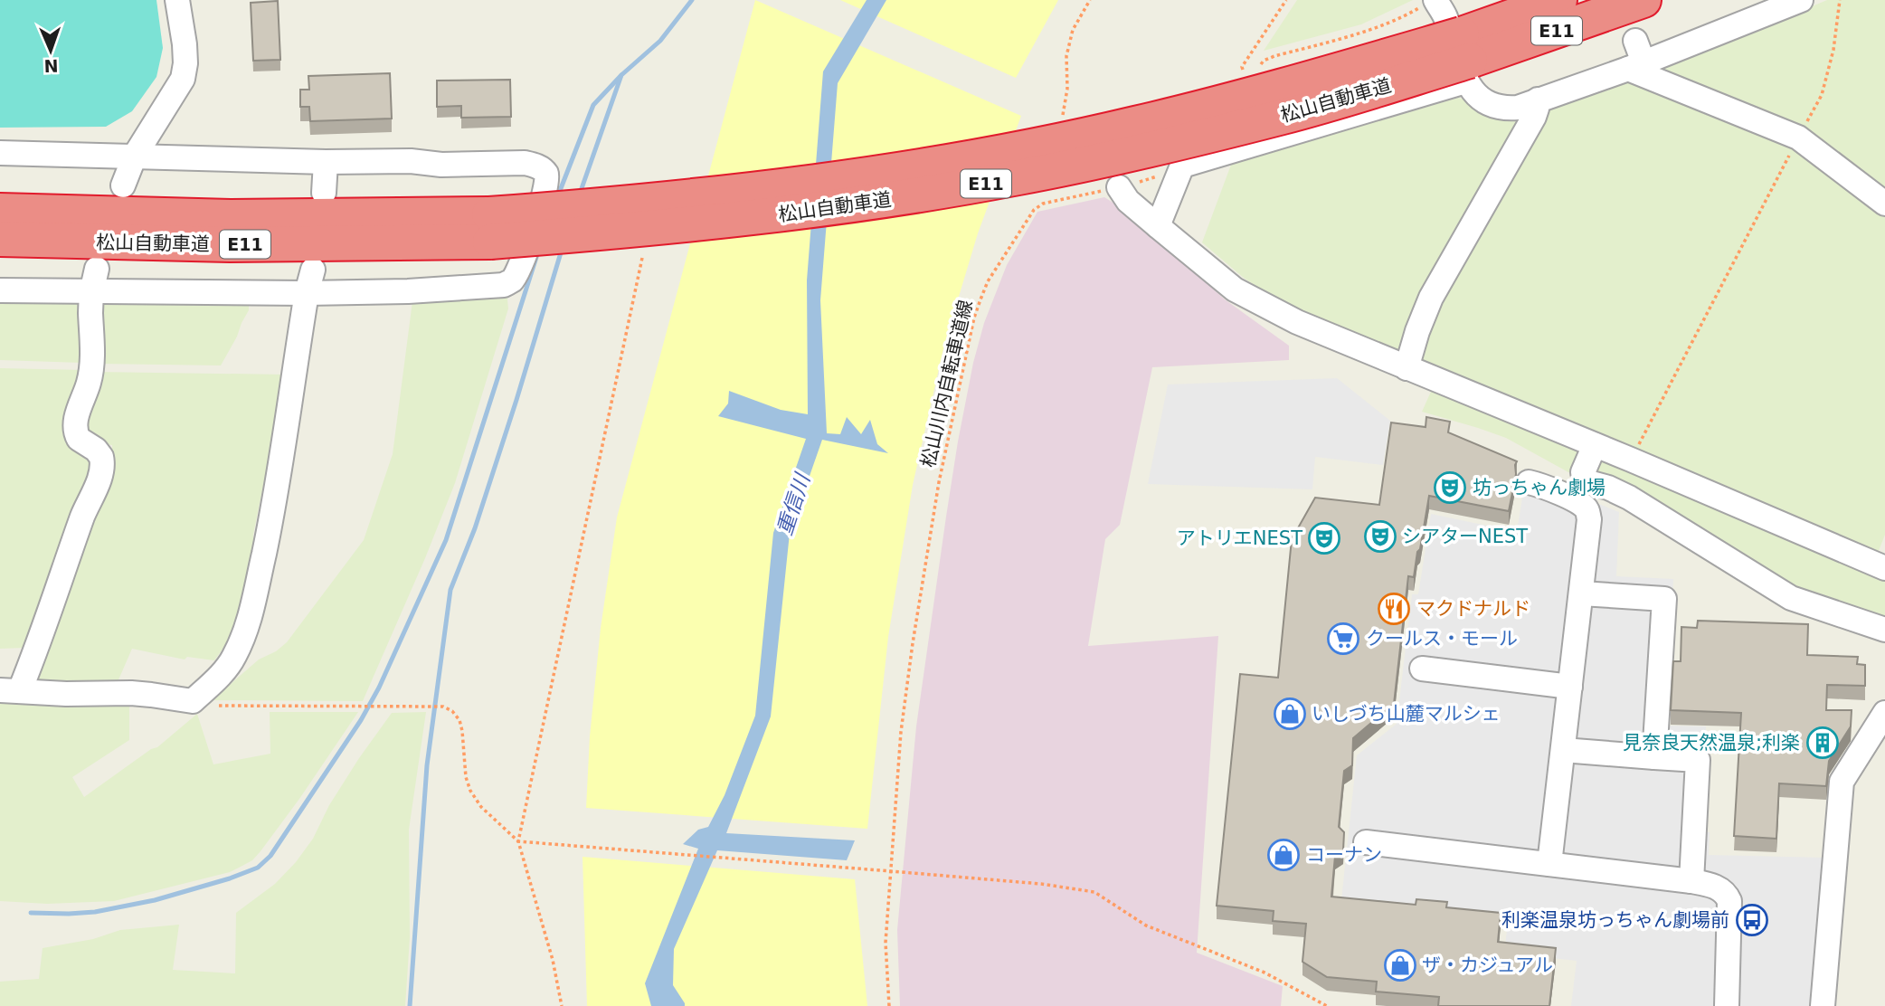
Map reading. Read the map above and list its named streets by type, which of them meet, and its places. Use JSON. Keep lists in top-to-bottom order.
{
  "streets": {
    "highway": ["E11", "松山自動車道"],
    "path": ["松山川内自転車道線"]
  },
  "water": ["重信川"],
  "places": {
    "theatre": ["坊っちゃん劇場", "シアターNEST", "アトリエNEST"],
    "restaurant": ["マクドナルド"],
    "supermarket": ["クールス・モール"],
    "shop": ["いしづち山麓マルシェ", "コーナン", "ザ・カジュアル"],
    "building": ["見奈良天然温泉;利楽"],
    "bus stop": ["利楽温泉坊っちゃん劇場前"]
  },
  "north": "bottom"
}
